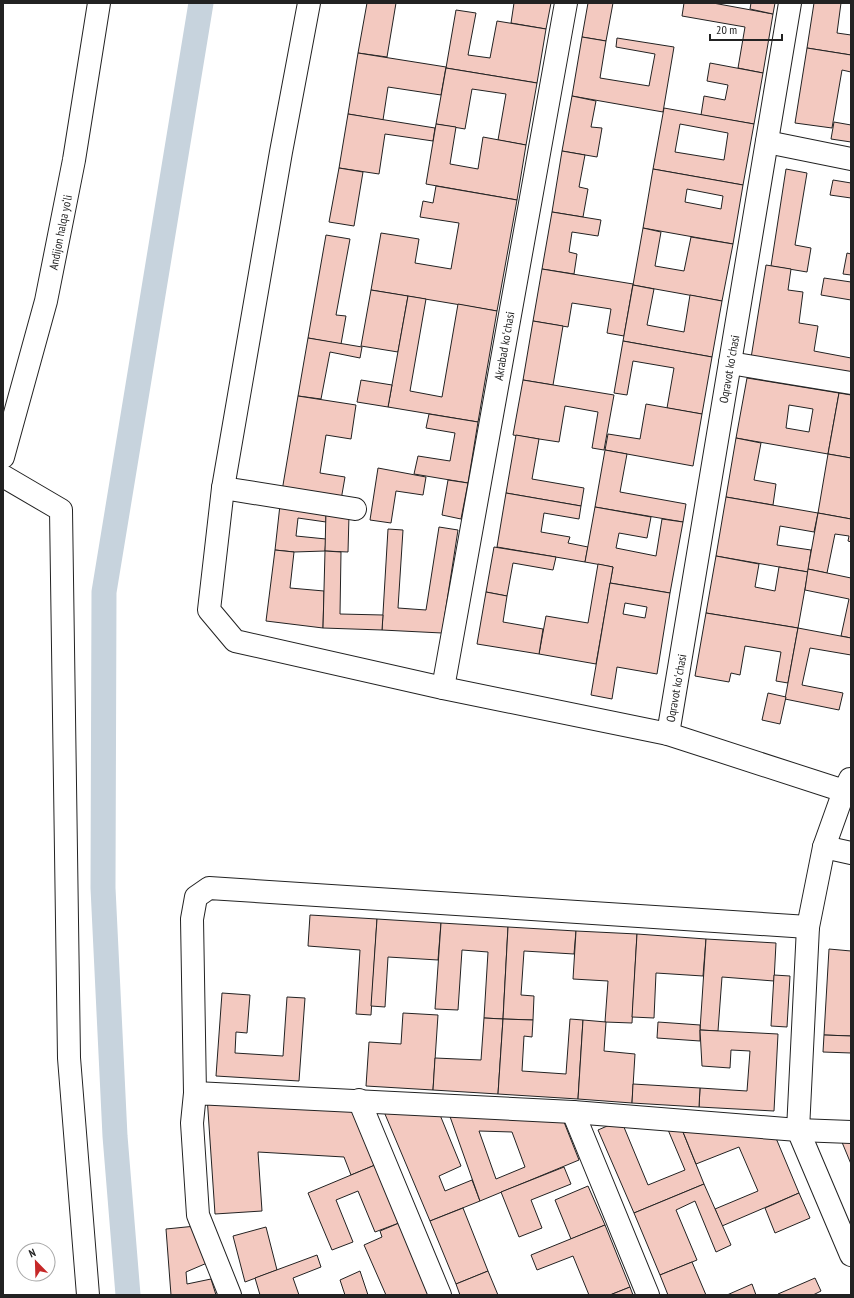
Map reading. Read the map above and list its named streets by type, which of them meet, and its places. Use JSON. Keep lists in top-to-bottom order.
{
  "streets": {
    "main road": ["Andijon halqa yo‘li", "Akrabad koʻchasi", "Oqravot koʻchasi"]
  },
  "scale_bar": "20 m",
  "north": "top left"
}
